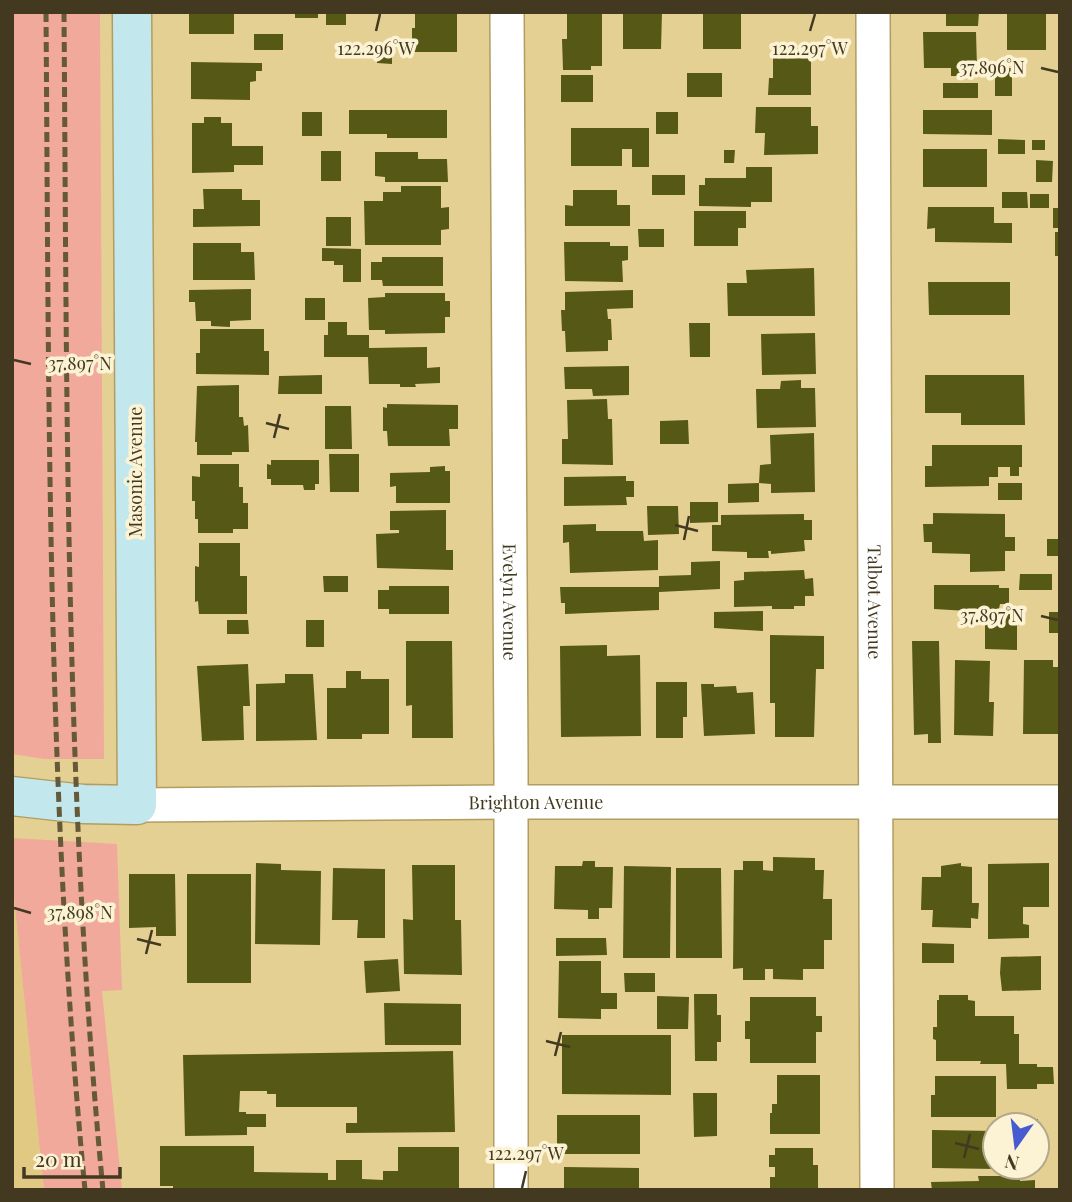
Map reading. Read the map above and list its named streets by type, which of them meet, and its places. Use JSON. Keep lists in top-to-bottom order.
{
  "streets": {
    "street": [
      "Masonic Avenue",
      "Evelyn Avenue",
      "Talbot Avenue",
      "Brighton Avenue"
    ]
  },
  "crossings": [
    ["Masonic Avenue", "Brighton Avenue"],
    ["Evelyn Avenue", "Brighton Avenue"],
    ["Talbot Avenue", "Brighton Avenue"]
  ],
  "scale_bar": "20 m",
  "north": "bottom",
  "coordinates": [
    "122.296°W",
    "122.297°W",
    "37.896°N",
    "37.897°N",
    "37.898°N"
  ]
}
